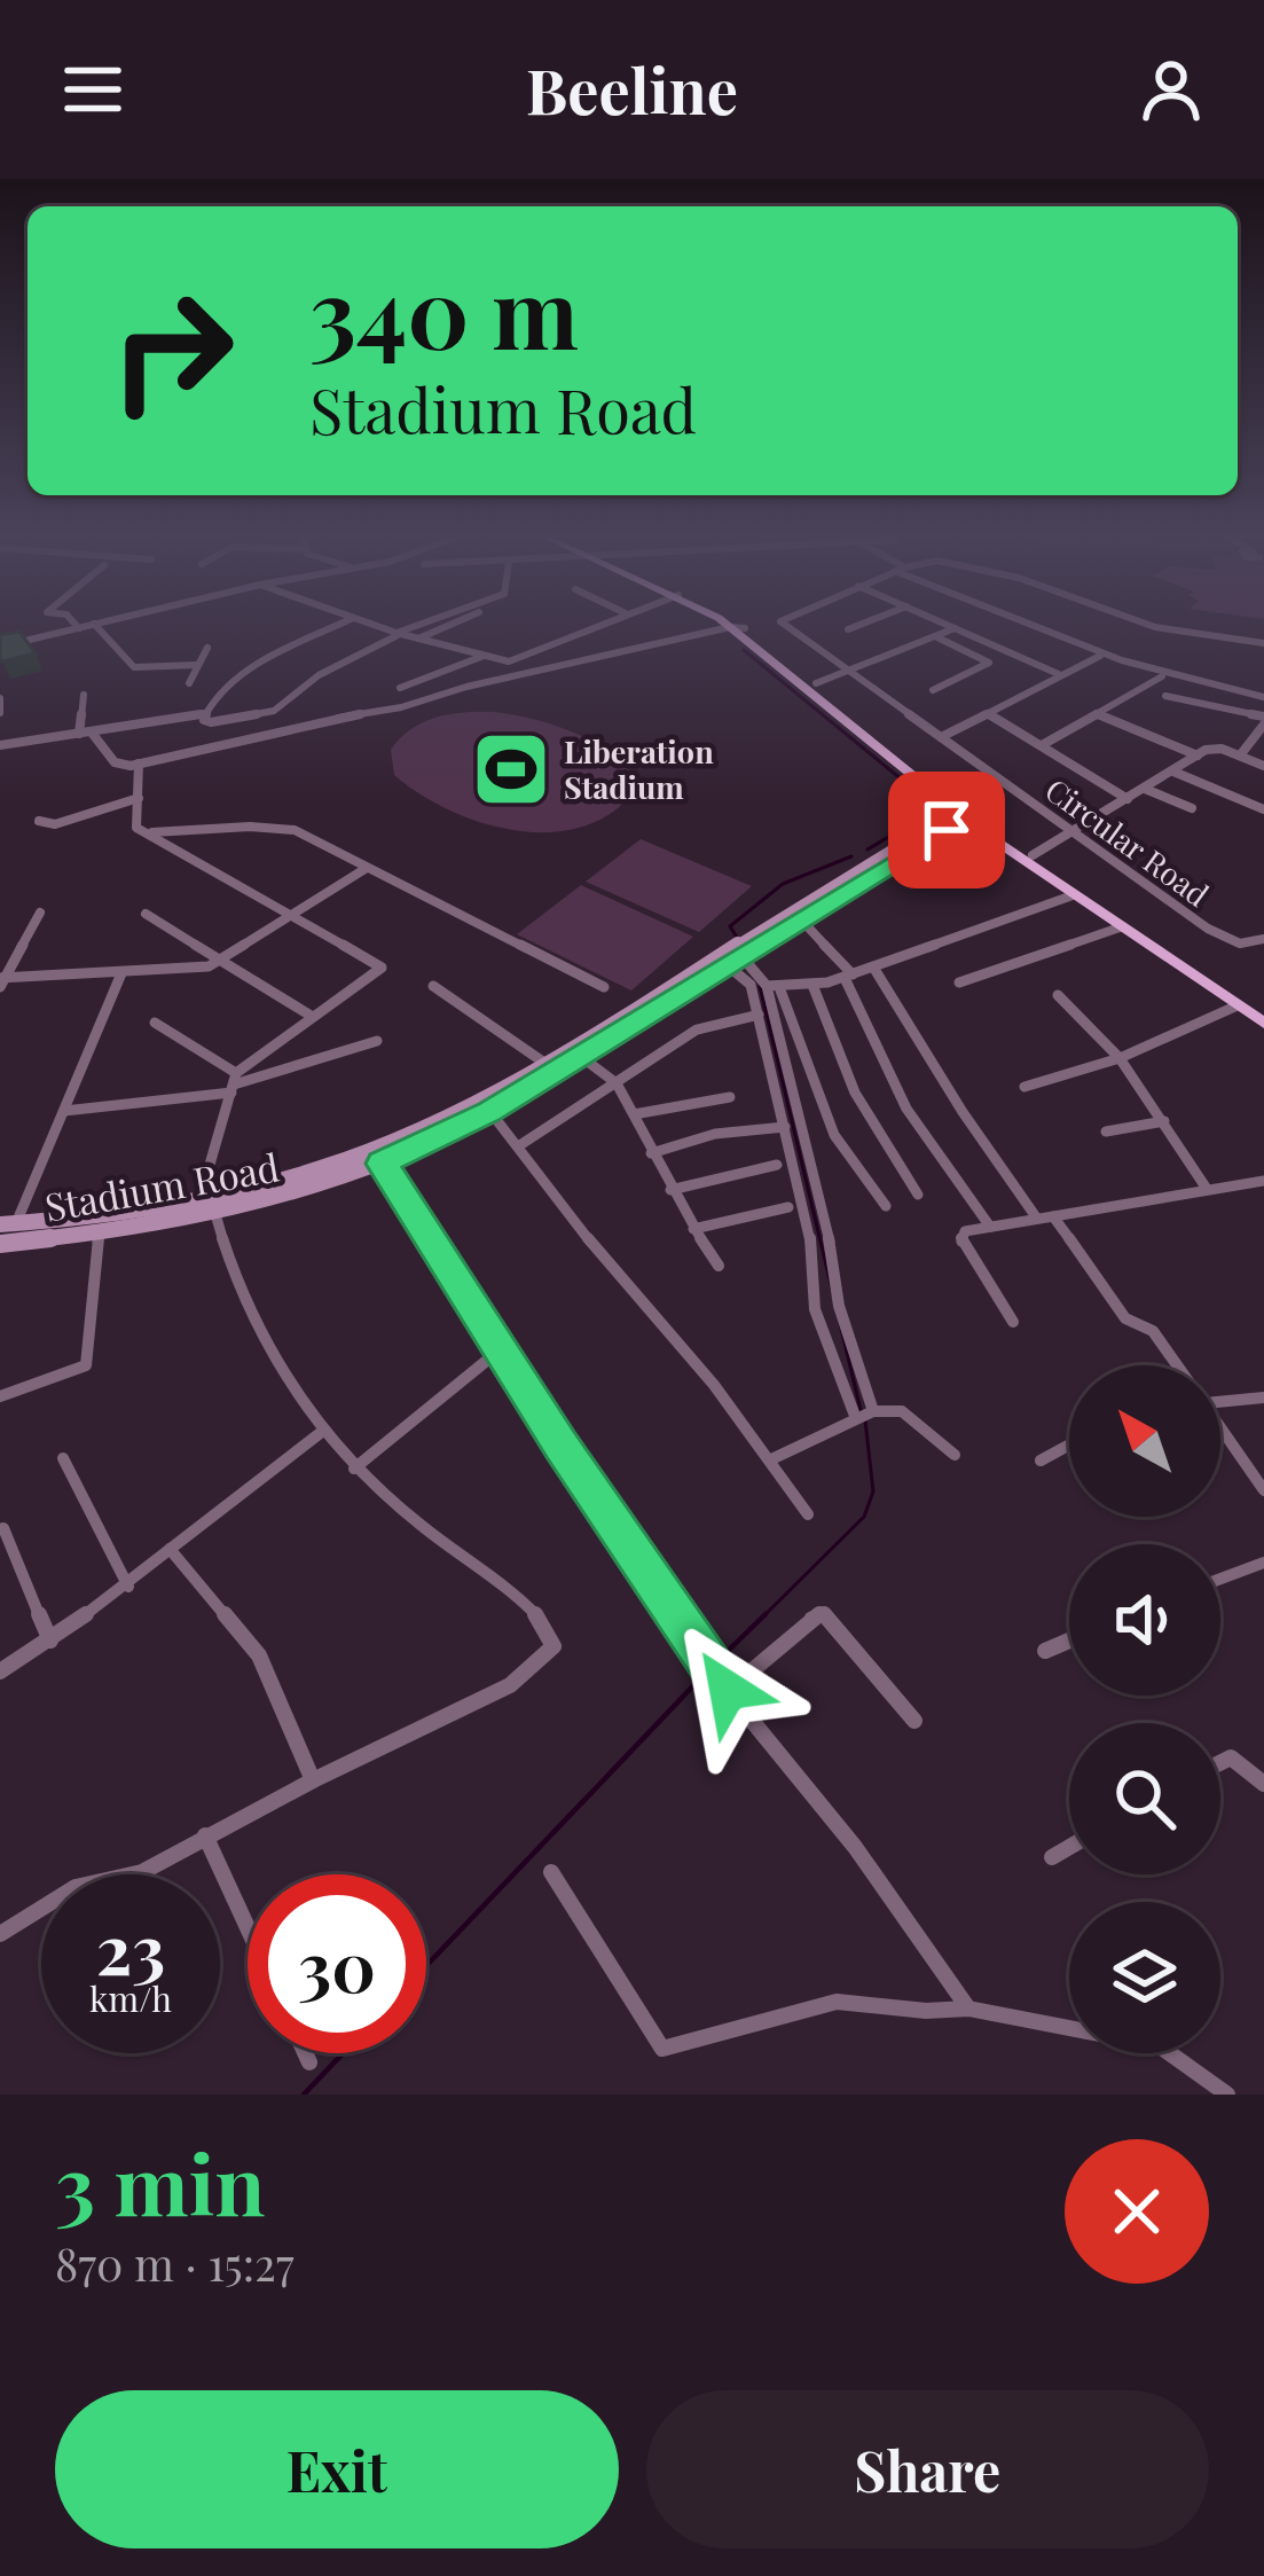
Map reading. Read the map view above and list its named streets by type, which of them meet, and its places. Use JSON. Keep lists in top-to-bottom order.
{
  "streets": {
    "main road": ["Stadium Road"],
    "street": ["Circular Road"]
  },
  "places": {
    "sports": ["Liberation Stadium"]
  },
  "north": "top left",
  "page": {
    "header": "Beeline",
    "turn": ["340 m", "Stadium Road"],
    "speed": "23 km/h",
    "limit": "30",
    "heading": ["3 min", "870 m · 15:27"],
    "buttons": ["Exit", "Share"]
  }
}
